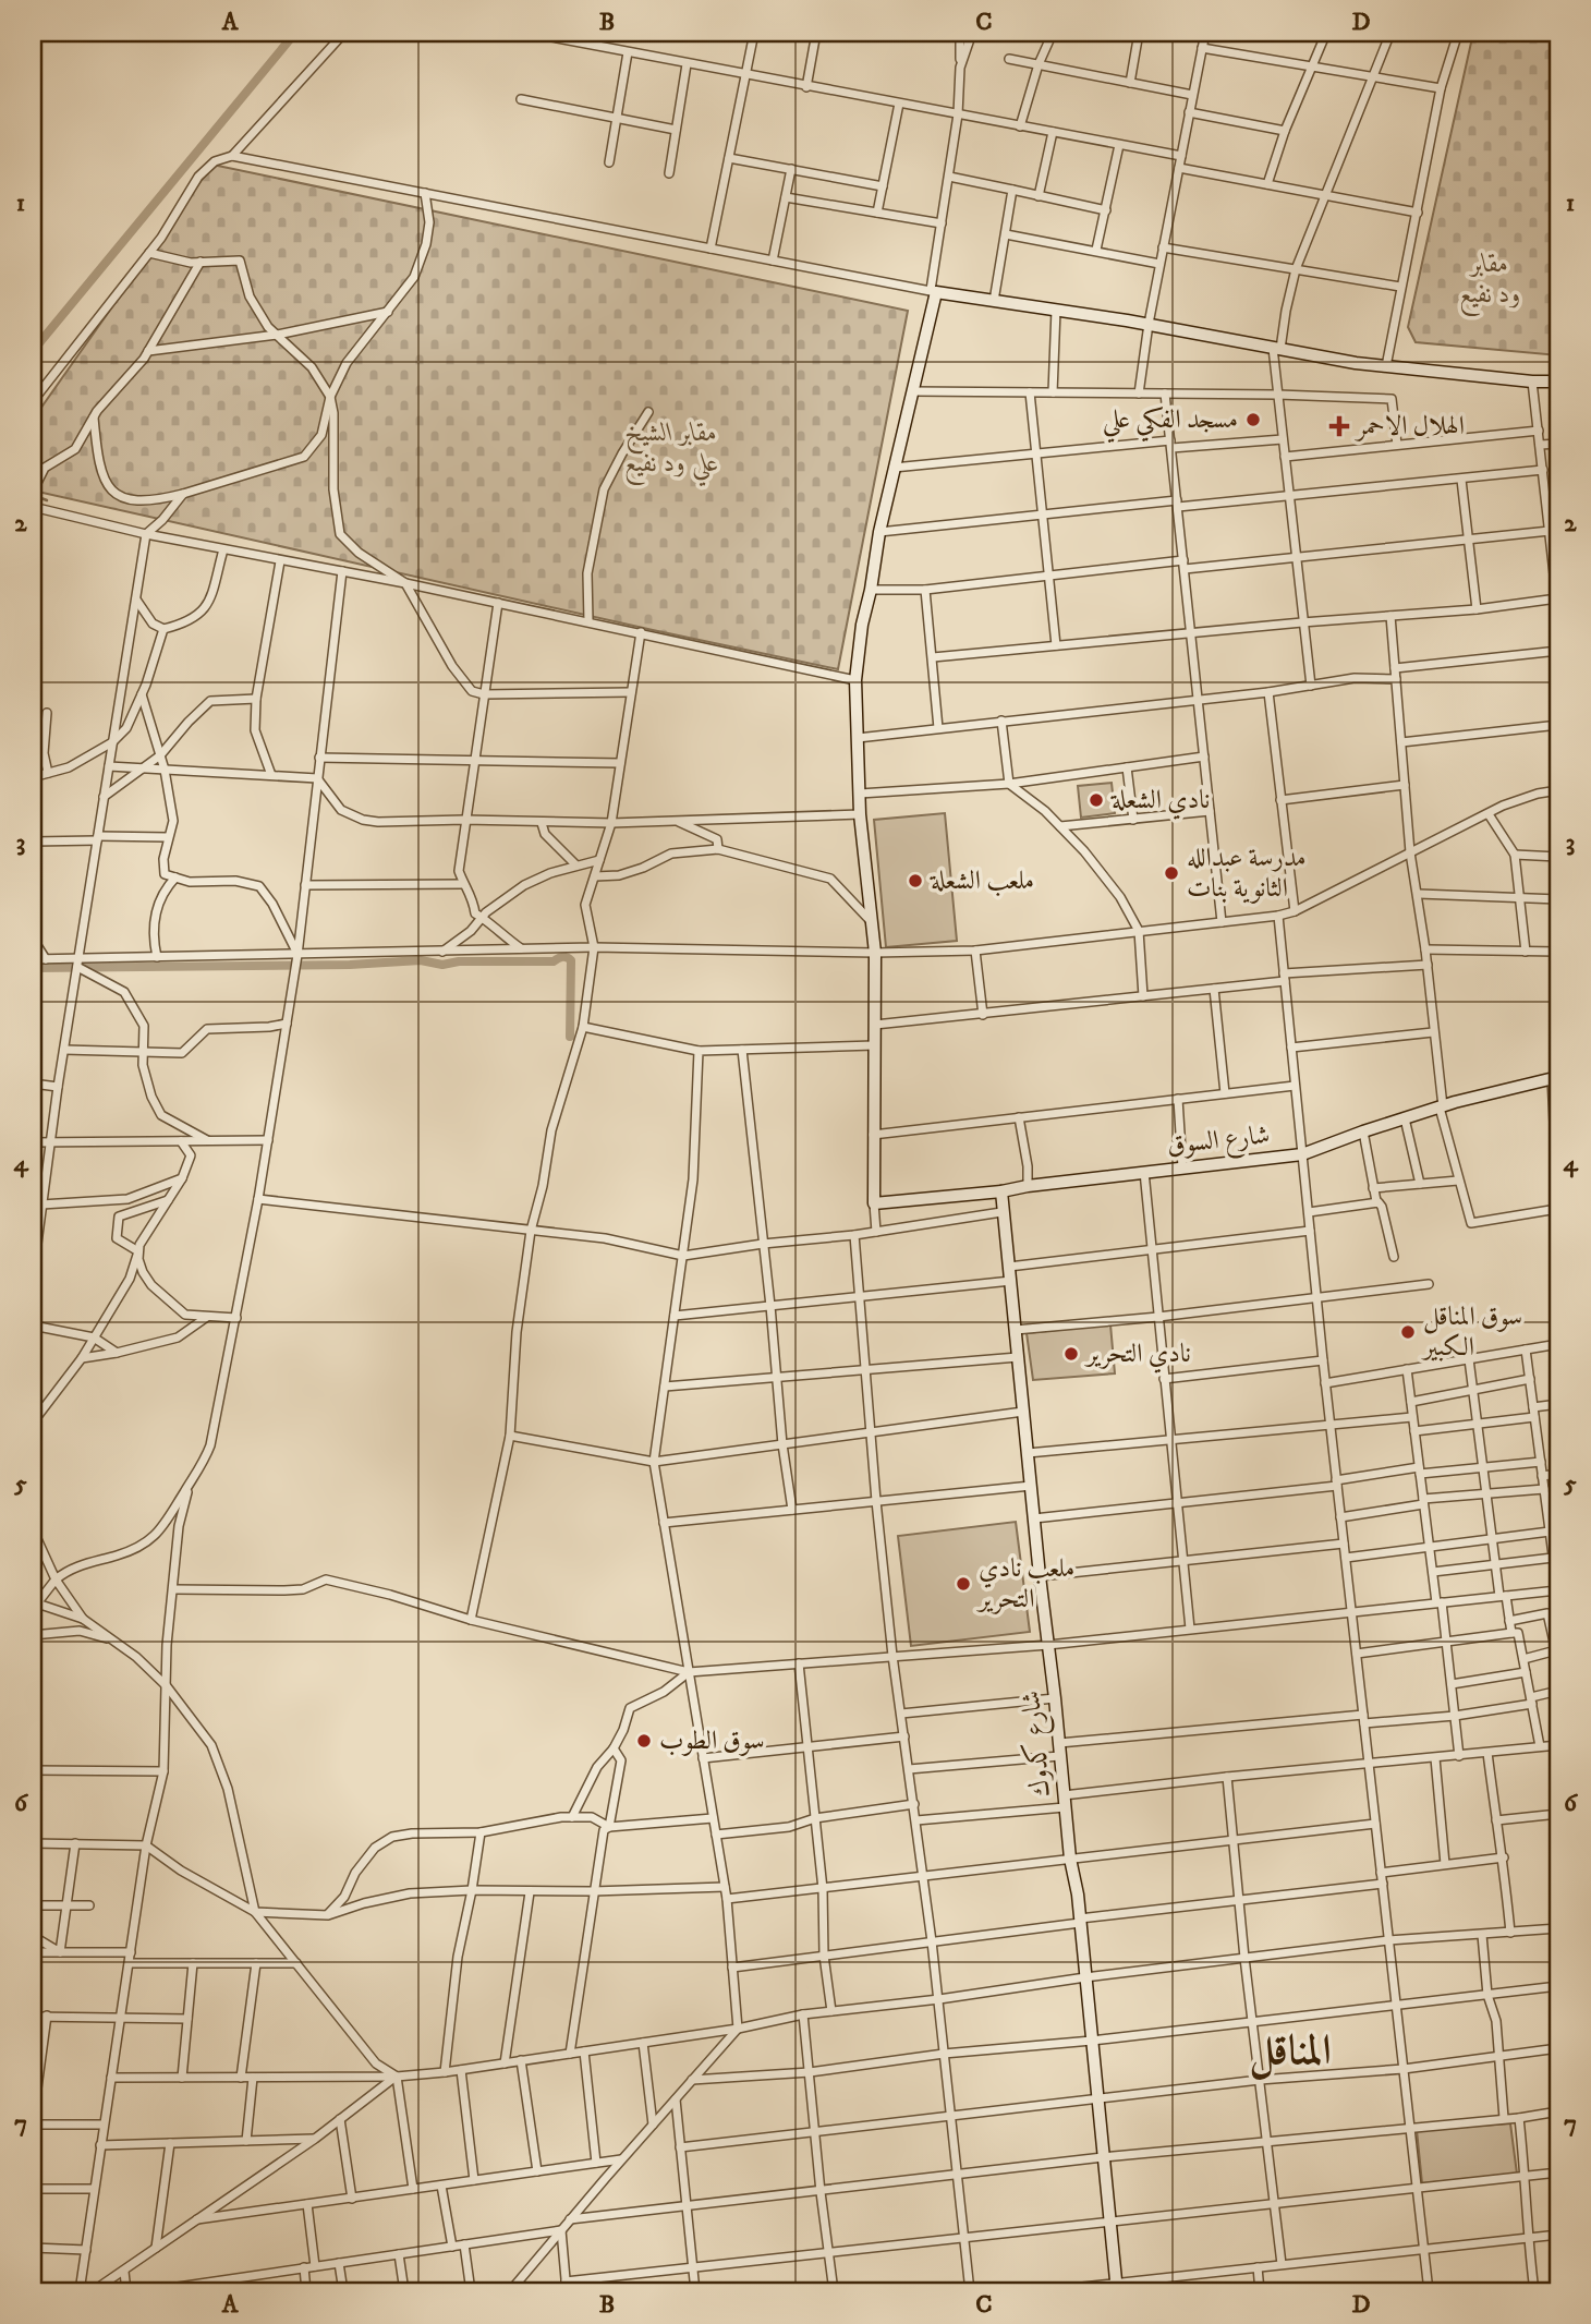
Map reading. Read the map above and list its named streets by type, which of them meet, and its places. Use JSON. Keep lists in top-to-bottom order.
{
  "streets": {
    "street": ["شارع السوق", "شارع كدوك"]
  },
  "crossings": [
    ["شارع السوق", "شارع كدوك"]
  ],
  "districts": ["المناقل"],
  "parks": ["مقابر ود نفيع", "مقابر الشيخ علي ود نفيع"],
  "places": {
    "other": [
      "مسجد الفكي علي",
      "نادي الشعلة",
      "مدرسة عبدالله الثانوية بنات",
      "ملعب الشعلة",
      "سوق المناقل الكبير",
      "نادي التحرير",
      "ملعب نادي التحرير",
      "سوق الطوب"
    ],
    "health": ["الهلال الاحمر"]
  },
  "grid": {
    "columns": [
      "A",
      "B",
      "C",
      "D"
    ],
    "rows": [
      "1",
      "2",
      "3",
      "4",
      "5",
      "6",
      "7"
    ]
  }
}
